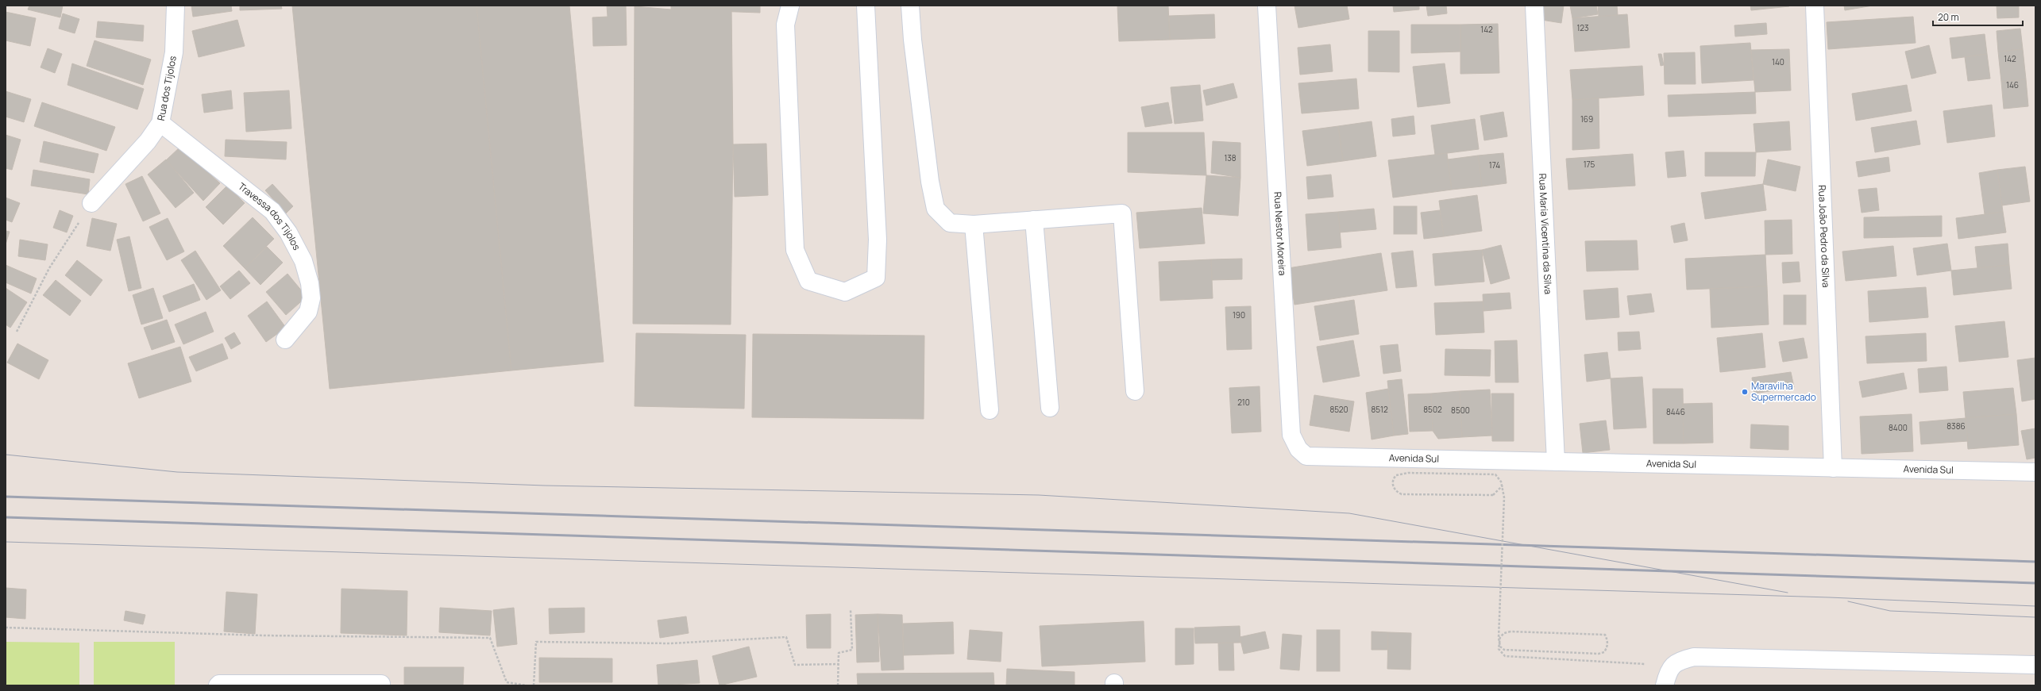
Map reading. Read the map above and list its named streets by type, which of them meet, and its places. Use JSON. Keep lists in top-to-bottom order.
{
  "streets": {
    "street": [
      "Rua dos Tijolos",
      "Travessa dos Tijolos",
      "Rua Nestor Moreira",
      "Rua Maria Vicentina da Silva",
      "Rua João Pedro da Silva",
      "Avenida Sul"
    ]
  },
  "crossings": [
    ["Rua dos Tijolos", "Travessa dos Tijolos"],
    ["Rua Nestor Moreira", "Avenida Sul"],
    ["Rua Maria Vicentina da Silva", "Avenida Sul"],
    ["Rua João Pedro da Silva", "Avenida Sul"]
  ],
  "places": ["Maravilha Supermercado"],
  "house_numbers": [
    "123",
    "142",
    "142",
    "140",
    "146",
    "169",
    "138",
    "175",
    "174",
    "190",
    "210",
    "8520",
    "8512",
    "8502",
    "8500",
    "8446",
    "8386",
    "8400"
  ],
  "scale_bar": "20 m"
}
